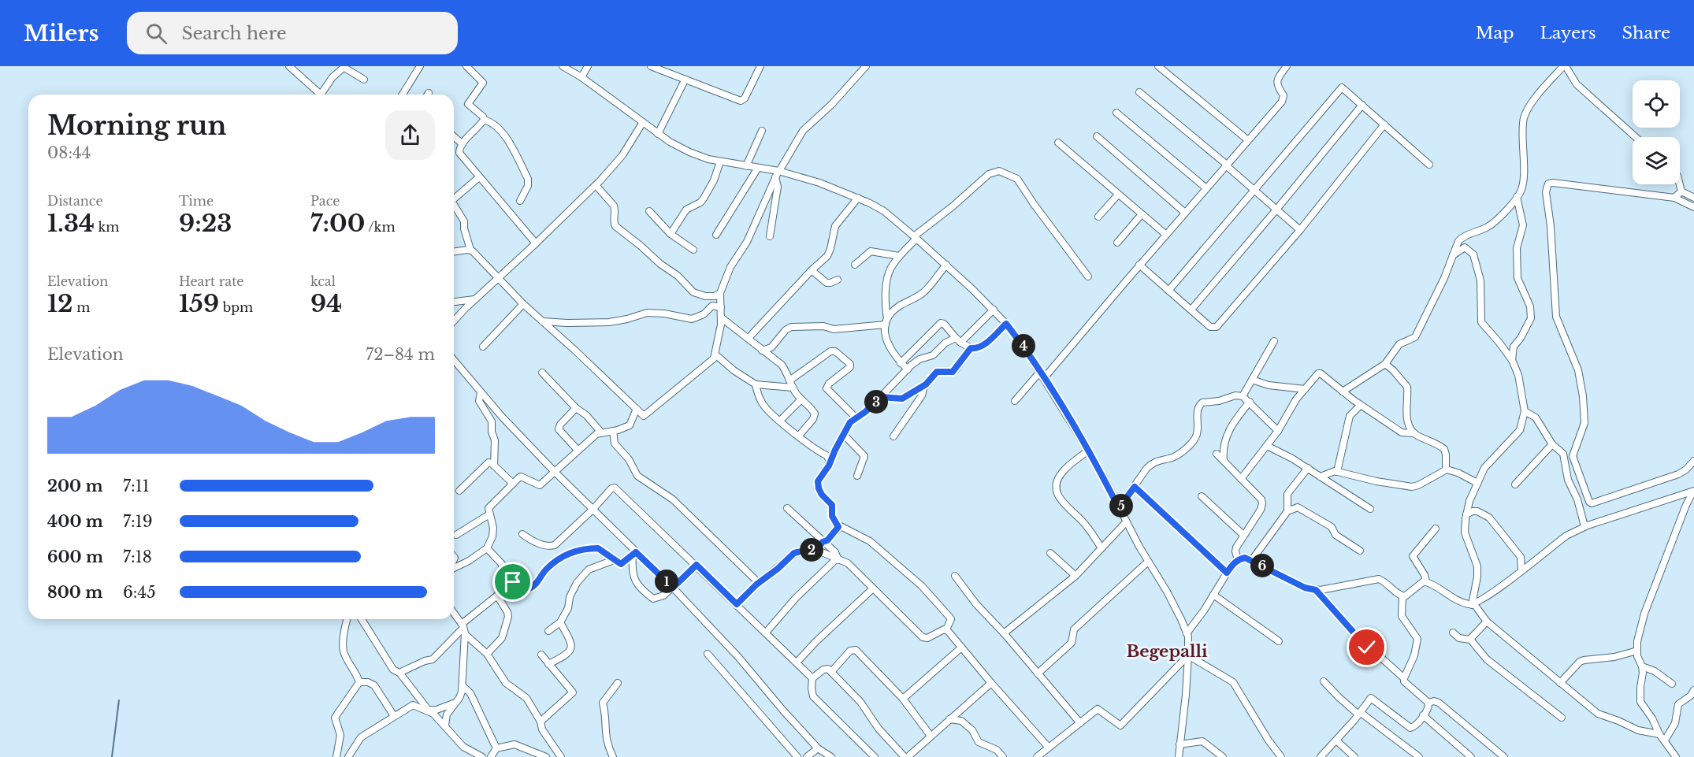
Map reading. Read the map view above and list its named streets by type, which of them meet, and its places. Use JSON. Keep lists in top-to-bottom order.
{
  "districts": ["Begepalli"],
  "page": {
    "header": "Milers",
    "search": "Search here",
    "nav": ["Map", "Layers", "Share"],
    "heading": ["Morning run", "08:44"],
    "stats": [
      ["Distance", "1.34 km"],
      ["Time", "9:23"],
      ["Pace", "7:00 /km"],
      ["Elevation", "12 m"],
      ["Heart rate", "159 bpm"],
      ["kcal", "94"]
    ],
    "pins": [
      "4",
      "3",
      "5",
      "2",
      "6",
      "1"
    ],
    "chart": ["Elevation", "72–84 m"],
    "list": [
      {
        "name": "200 m",
        "note": "7:11"
      },
      {
        "name": "400 m",
        "note": "7:19"
      },
      {
        "name": "600 m",
        "note": "7:18"
      },
      {
        "name": "800 m",
        "note": "6:45"
      }
    ]
  }
}
